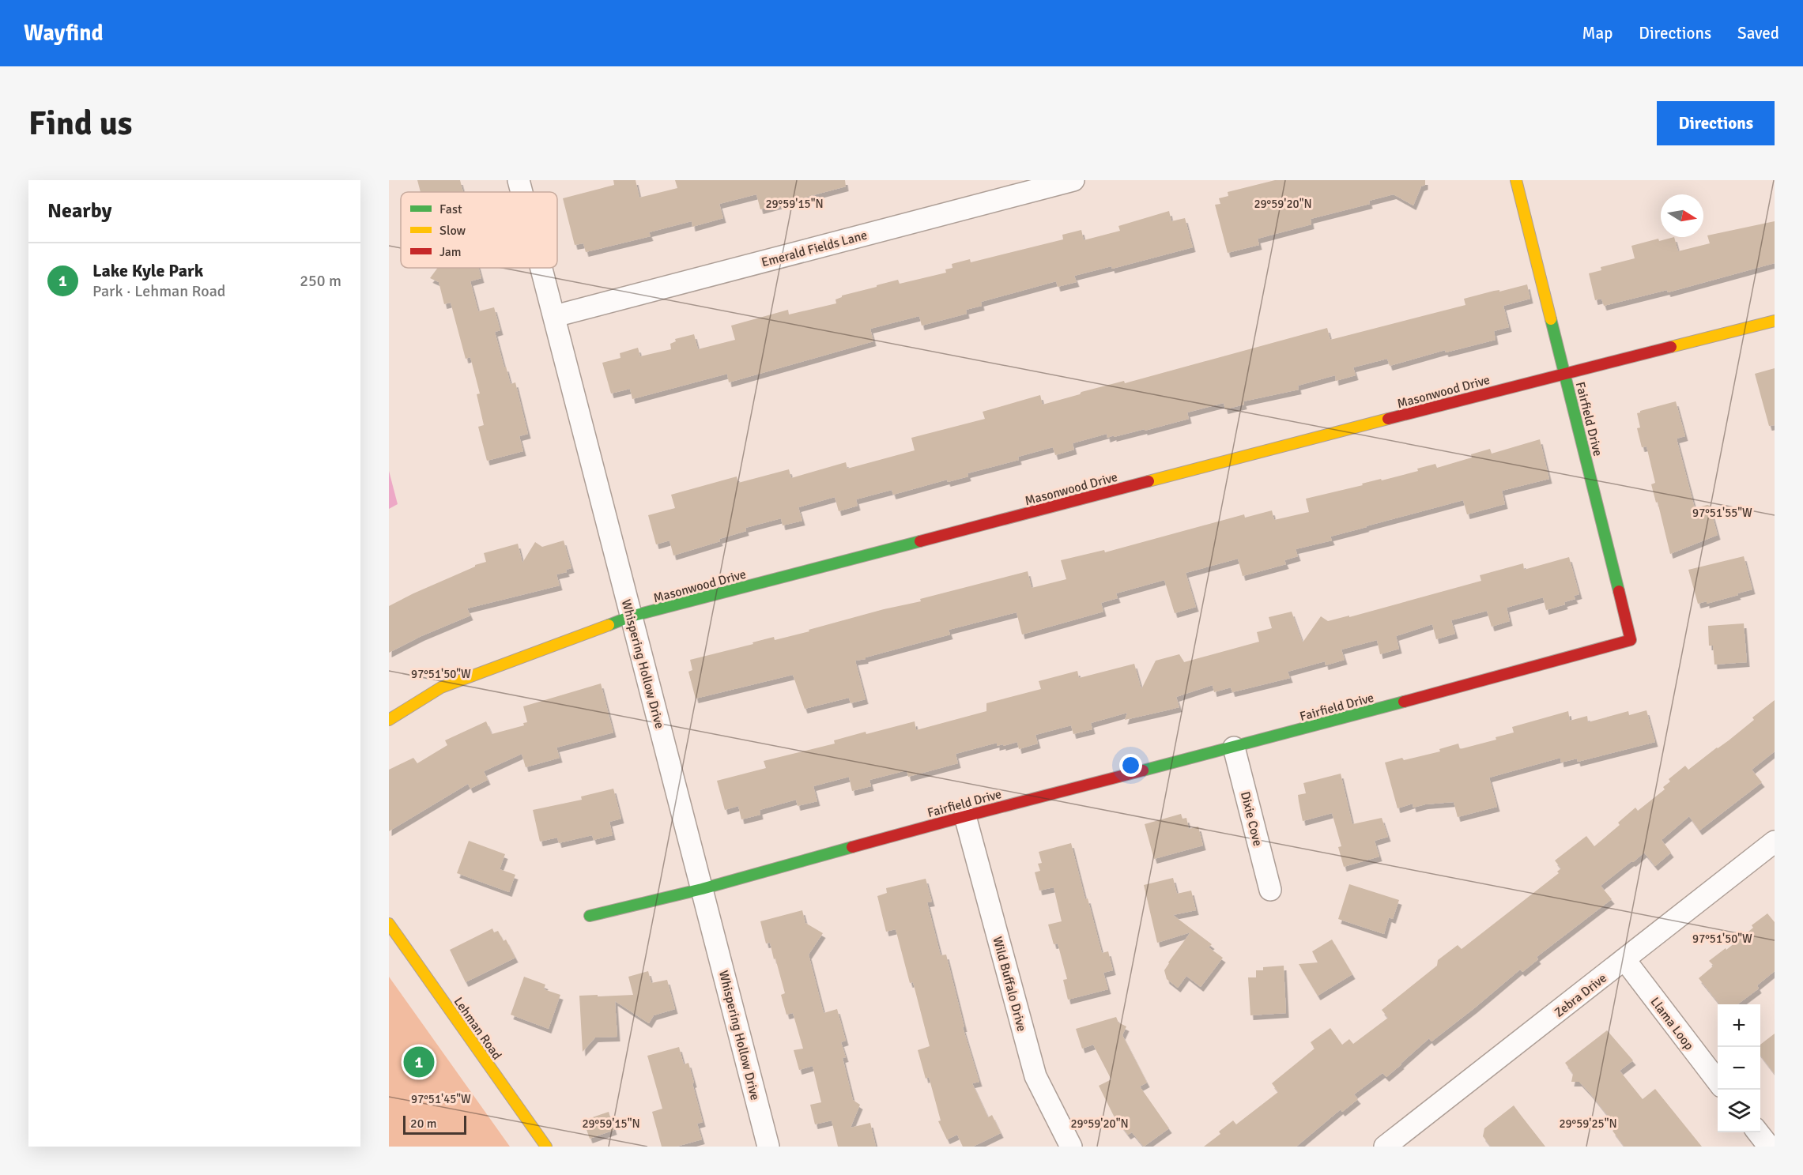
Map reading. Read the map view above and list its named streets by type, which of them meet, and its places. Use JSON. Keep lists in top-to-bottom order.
{
  "streets": {
    "street": [
      "Emerald Fields Lane",
      "Masonwood Drive",
      "Fairfield Drive",
      "Whispering Hollow Drive",
      "Dixie Cove",
      "Wild Buffalo Drive",
      "Zebra Drive",
      "Llama Loop",
      "Lehman Road"
    ]
  },
  "crossings": [
    ["Emerald Fields Lane", "Whispering Hollow Drive"],
    ["Masonwood Drive", "Fairfield Drive"],
    ["Masonwood Drive", "Whispering Hollow Drive"],
    ["Fairfield Drive", "Whispering Hollow Drive"],
    ["Fairfield Drive", "Dixie Cove"],
    ["Fairfield Drive", "Wild Buffalo Drive"],
    ["Zebra Drive", "Llama Loop"]
  ],
  "legend": ["Fast", "Slow", "Jam"],
  "scale_bar": "20 m",
  "north": "right",
  "page": {
    "header": "Wayfind",
    "nav": ["Map", "Directions", "Saved"],
    "buttons": "Directions",
    "title": "Find us",
    "heading": "Nearby",
    "list": [
      {
        "mark": "1",
        "name": "Lake Kyle Park",
        "note": "Park · Lehman Road",
        "value": "250 m"
      }
    ],
    "map_buttons": ["+", "−"],
    "pins": "1",
    "scale": "20 m"
  },
  "coordinates": [
    "29°59'15\"N",
    "29°59'20\"N",
    "97°51'55\"W",
    "97°51'50\"W",
    "97°51'45\"W",
    "29°59'25\"N"
  ]
}
